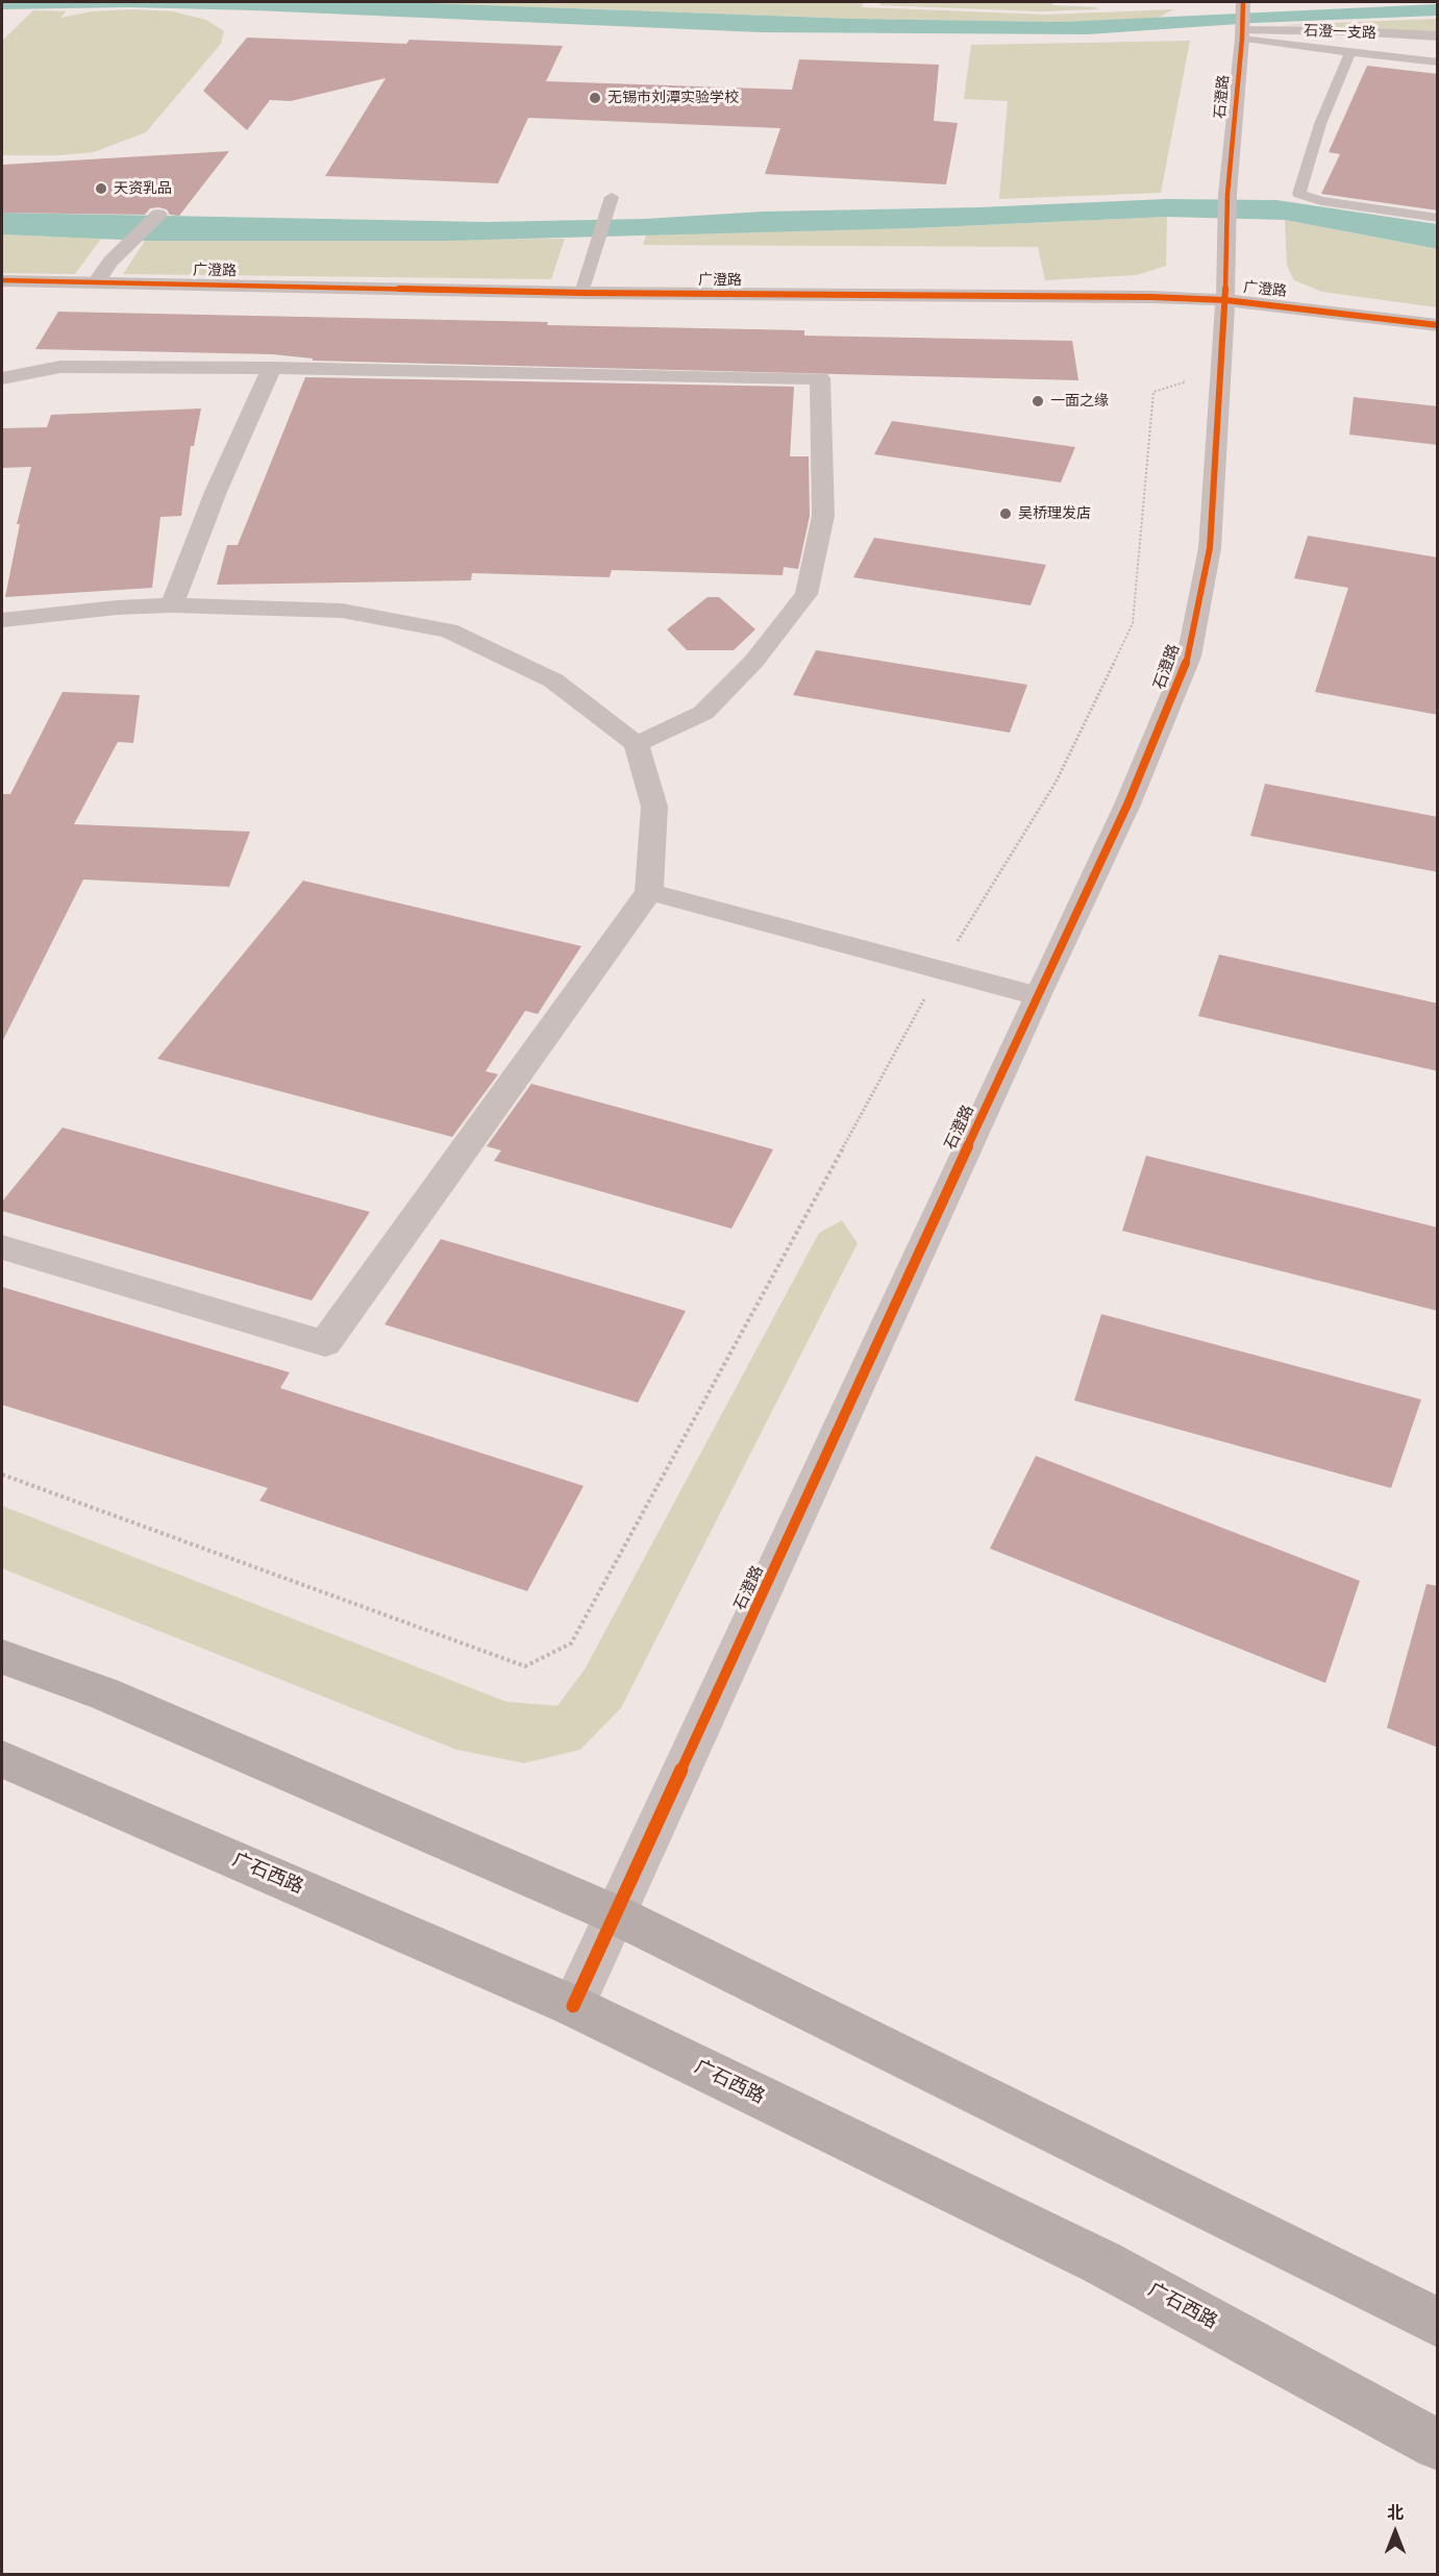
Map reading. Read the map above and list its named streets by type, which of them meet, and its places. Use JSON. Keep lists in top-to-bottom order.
{
  "streets": {
    "main road": ["广石西路"],
    "street": ["石澄一支路", "石澄路", "广澄路"]
  },
  "crossings": [
    ["石澄一支路", "石澄路"],
    ["石澄路", "广澄路"],
    ["石澄路", "广石西路"]
  ],
  "places": [
    "无锡市刘潭实验学校",
    "天资乳品",
    "一面之缘",
    "吴桥理发店"
  ],
  "north": "top"
}
